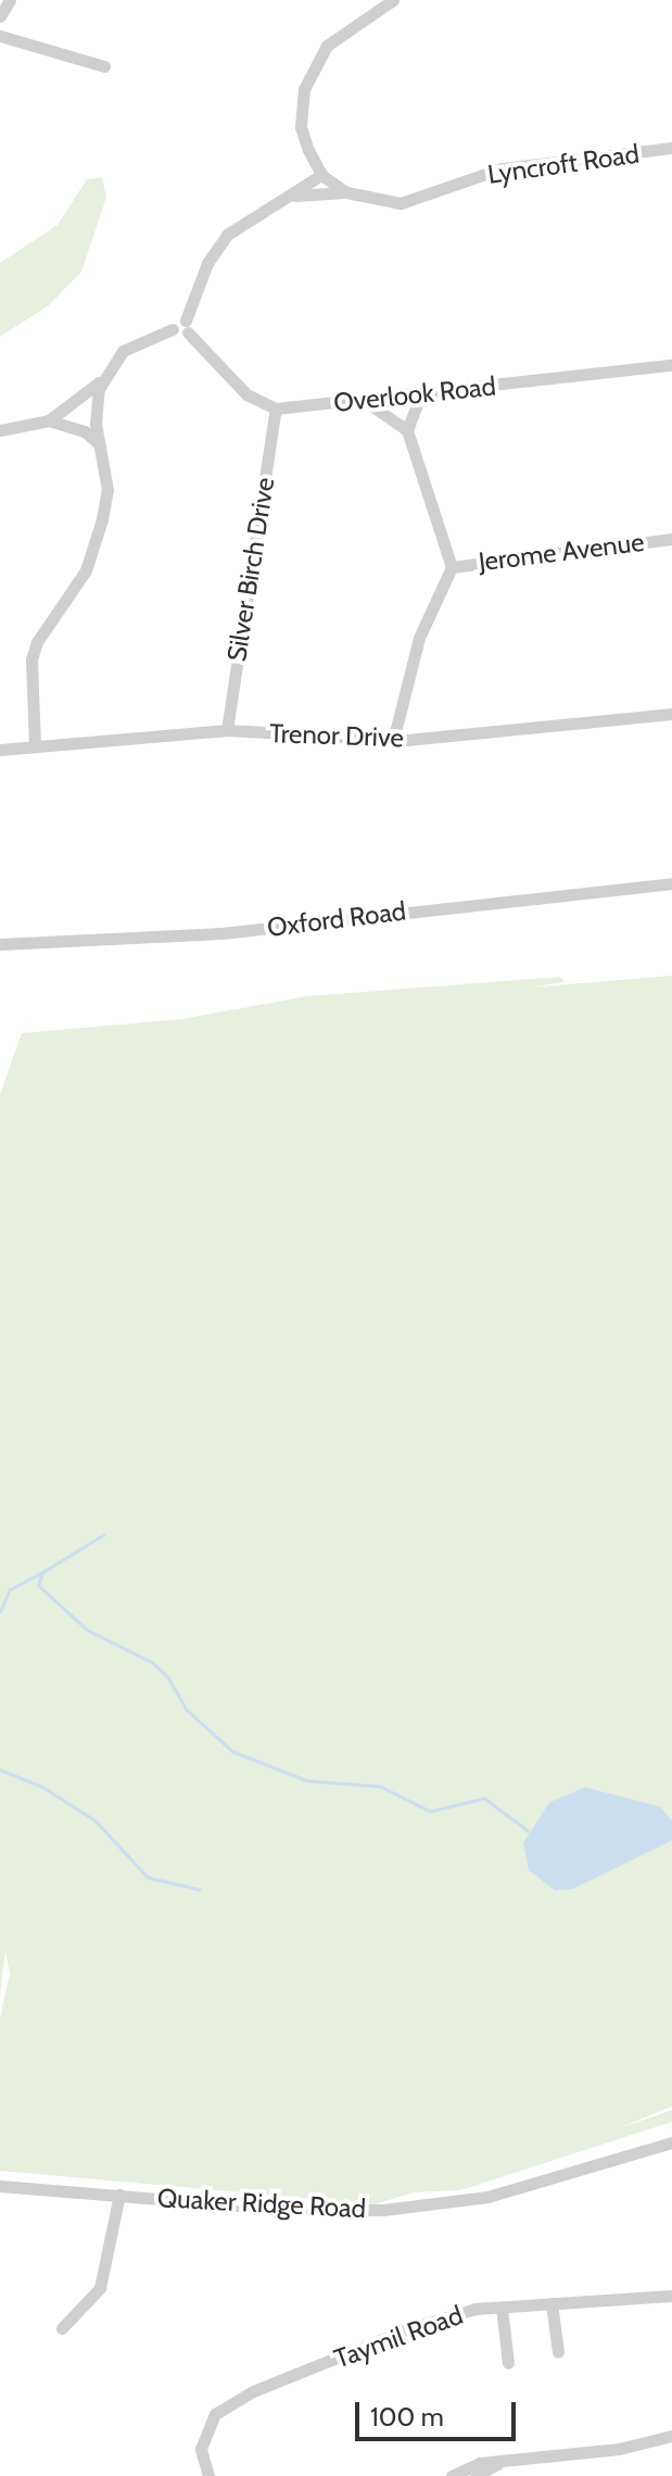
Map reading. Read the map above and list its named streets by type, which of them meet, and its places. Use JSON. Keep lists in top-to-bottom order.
{
  "streets": {
    "street": [
      "Lyncroft Road",
      "Overlook Road",
      "Jerome Avenue",
      "Silver Birch Drive",
      "Trenor Drive",
      "Oxford Road",
      "Quaker Ridge Road",
      "Taymil Road"
    ]
  },
  "crossings": [
    ["Overlook Road", "Silver Birch Drive"],
    ["Silver Birch Drive", "Trenor Drive"]
  ],
  "scale_bar": "100 m"
}
